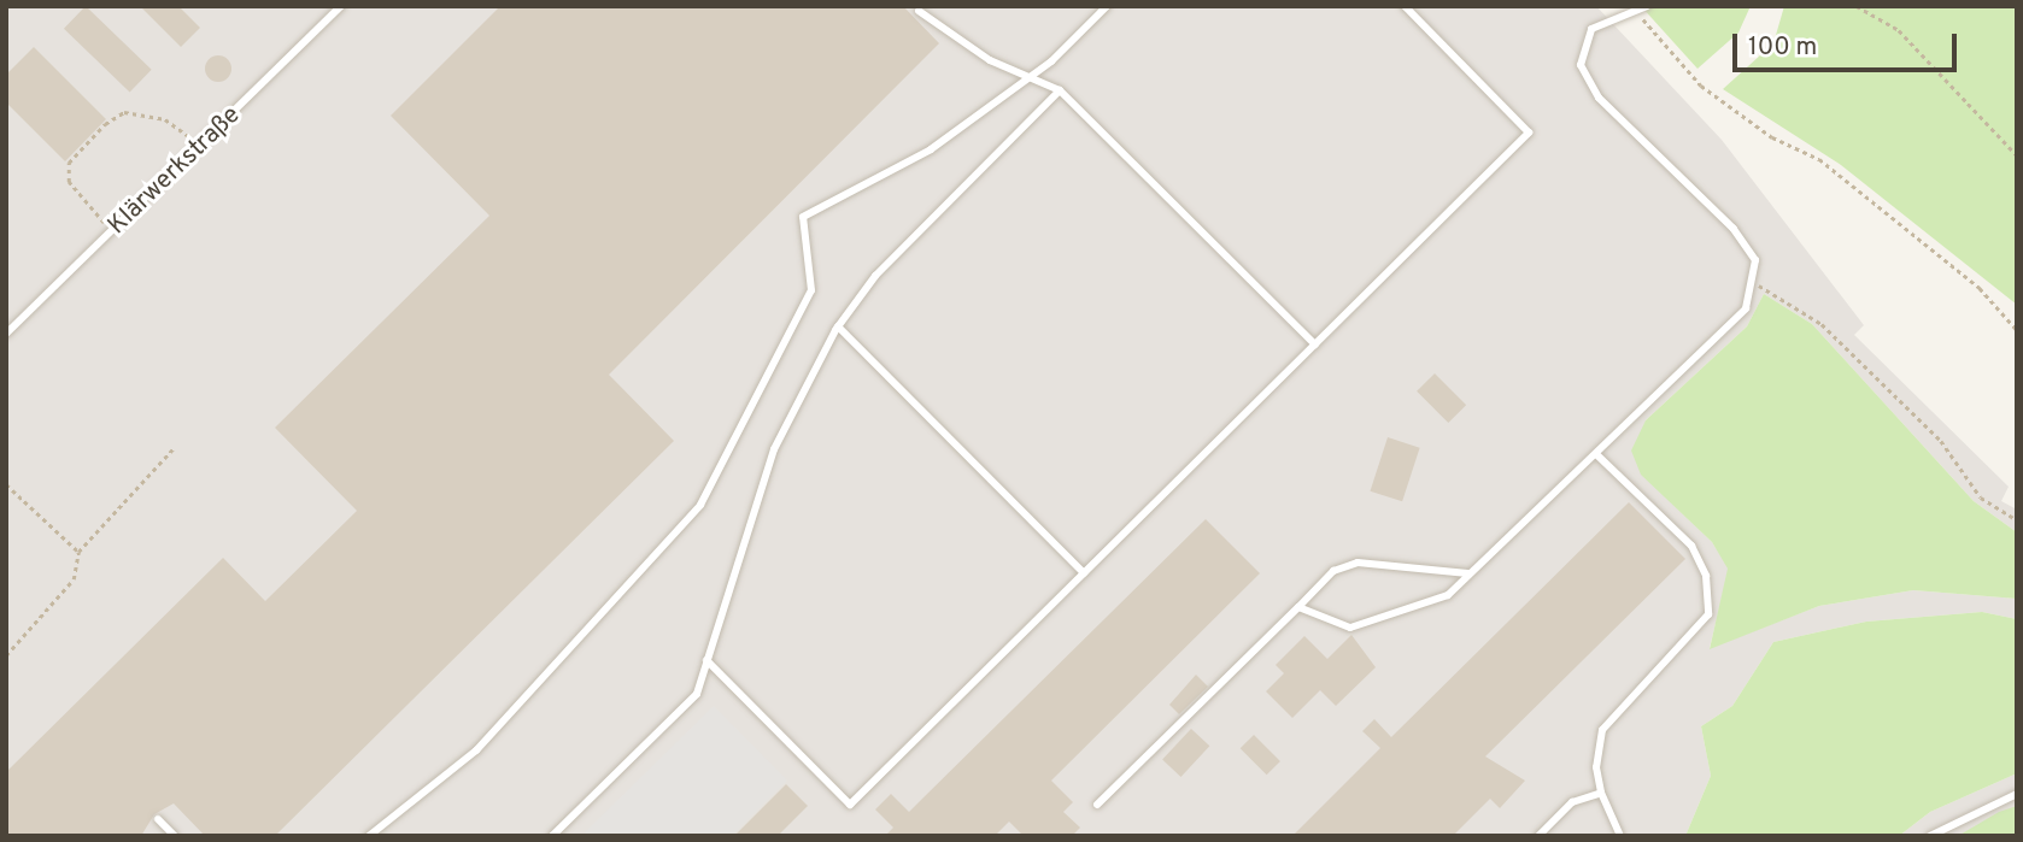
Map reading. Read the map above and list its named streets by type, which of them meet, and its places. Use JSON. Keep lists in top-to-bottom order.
{
  "streets": {
    "lane": ["Klärwerkstraße"]
  },
  "scale_bar": "100 m"
}
